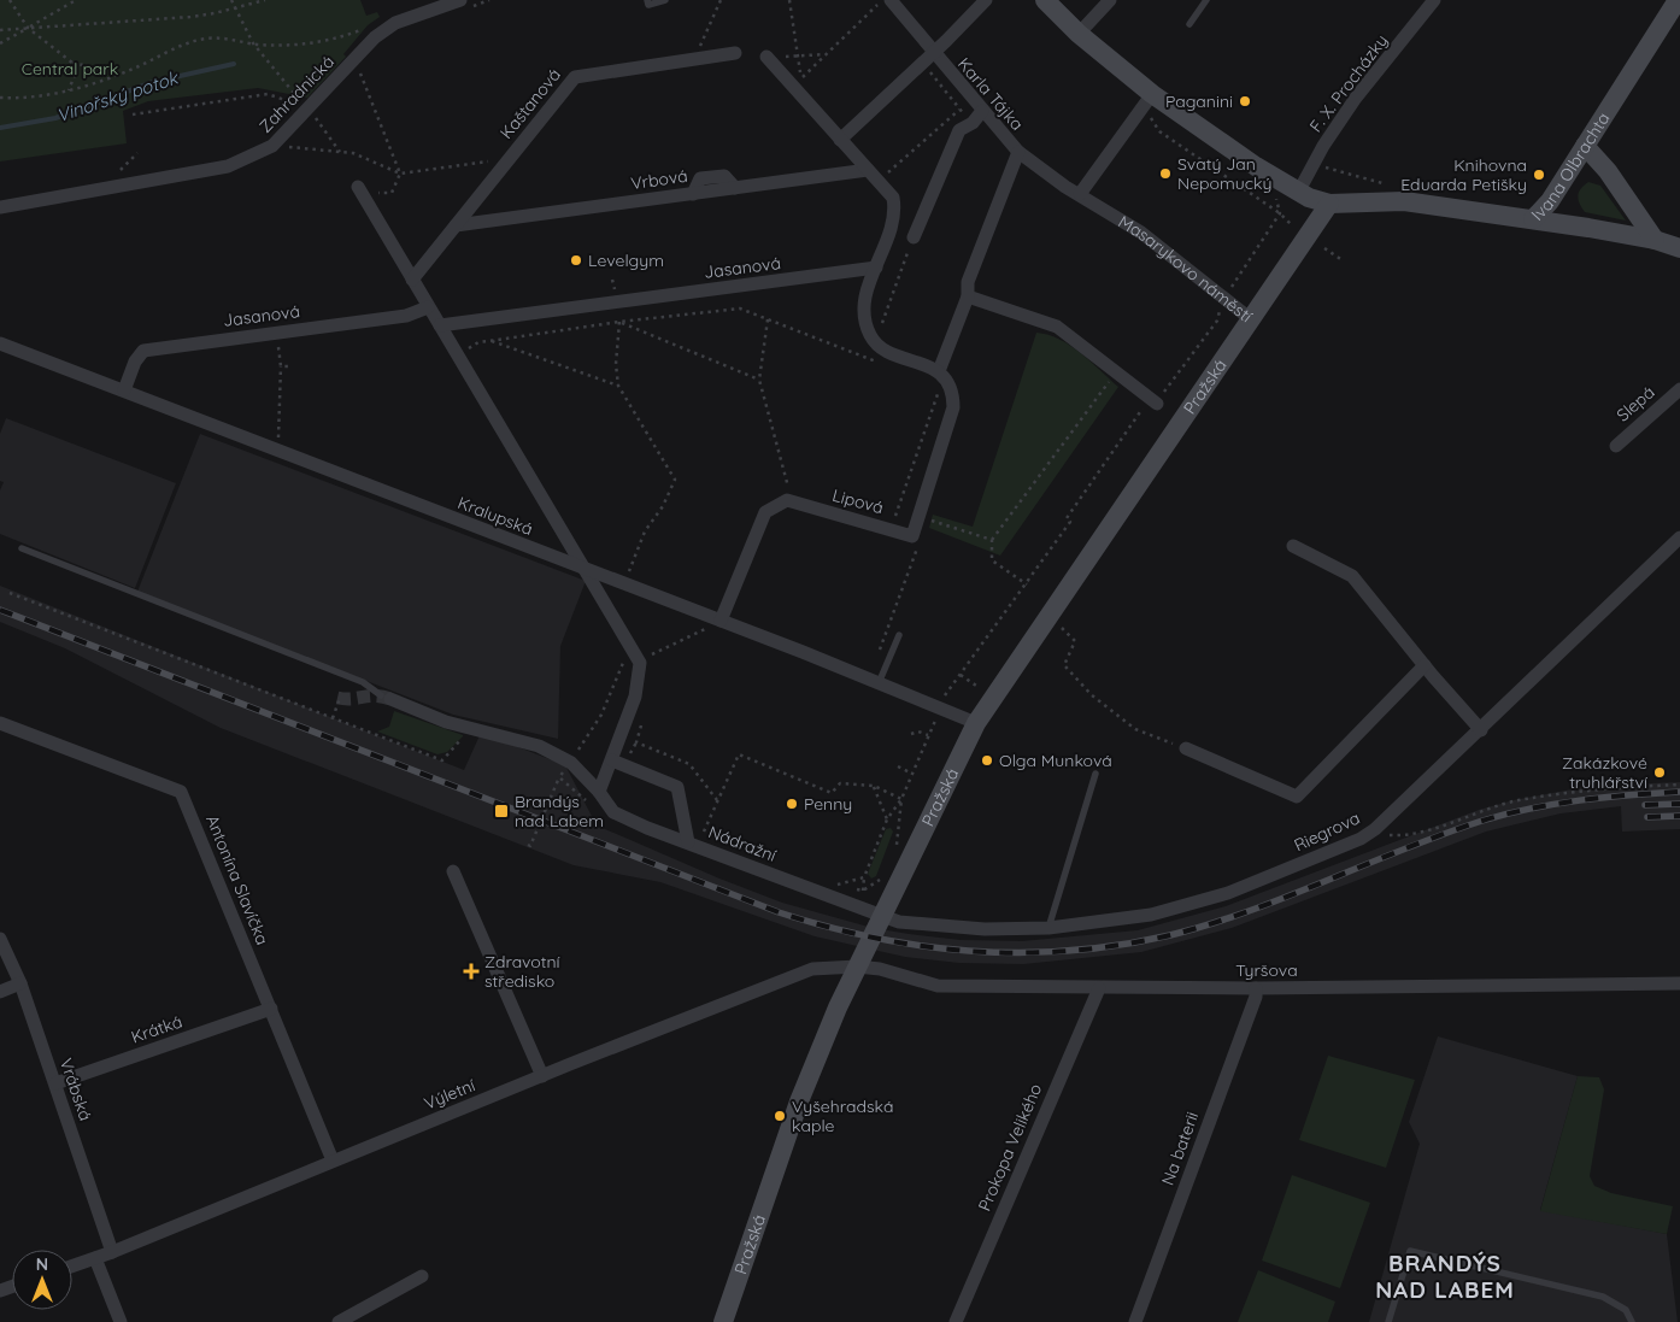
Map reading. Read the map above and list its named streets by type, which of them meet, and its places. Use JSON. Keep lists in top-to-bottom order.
{
  "streets": {
    "main road": ["Ivana Olbrachta", "Masarykovo náměstí", "Pražská"],
    "street": [
      "F. X. Procházky",
      "Zahradnická",
      "Karla Tájka",
      "Kaštanová",
      "Vrbová",
      "Jasanová",
      "Slepá",
      "Lipová",
      "Kralupská",
      "Riegrova",
      "Nádražní",
      "Antonína Slavíčka",
      "Tyršova",
      "Krátká",
      "Vrábská",
      "Výletní",
      "Prokopa Velikého",
      "Na baterii"
    ]
  },
  "crossings": [
    ["Karla Tájka", "Masarykovo náměstí"],
    ["Kaštanová", "Vrbová"],
    ["Ivana Olbrachta", "Masarykovo náměstí"],
    ["Masarykovo náměstí", "Pražská"],
    ["Jasanová", "Kralupská"],
    ["Pražská", "Kralupská"],
    ["Pražská", "Riegrova"],
    ["Pražská", "Nádražní"],
    ["Pražská", "Tyršova"],
    ["Pražská", "Výletní"],
    ["Riegrova", "Nádražní"],
    ["Antonína Slavíčka", "Krátká"],
    ["Antonína Slavíčka", "Výletní"],
    ["Tyršova", "Výletní"],
    ["Tyršova", "Prokopa Velikého"],
    ["Tyršova", "Na baterii"],
    ["Krátká", "Vrábská"],
    ["Vrábská", "Výletní"]
  ],
  "districts": ["BRANDÝS NAD LABEM"],
  "water": ["Vinořský potok"],
  "parks": ["Central park"],
  "places": {
    "other": [
      "Paganini",
      "Svatý Jan Nepomucký",
      "Knihovna Eduarda Petišky",
      "Levelgym",
      "Olga Munková",
      "Zakázkové truhlářství",
      "Penny",
      "Vyšehradská kaple"
    ],
    "transit": ["Brandýs nad Labem"],
    "health": ["Zdravotní středisko"]
  },
  "north": "top"
}
